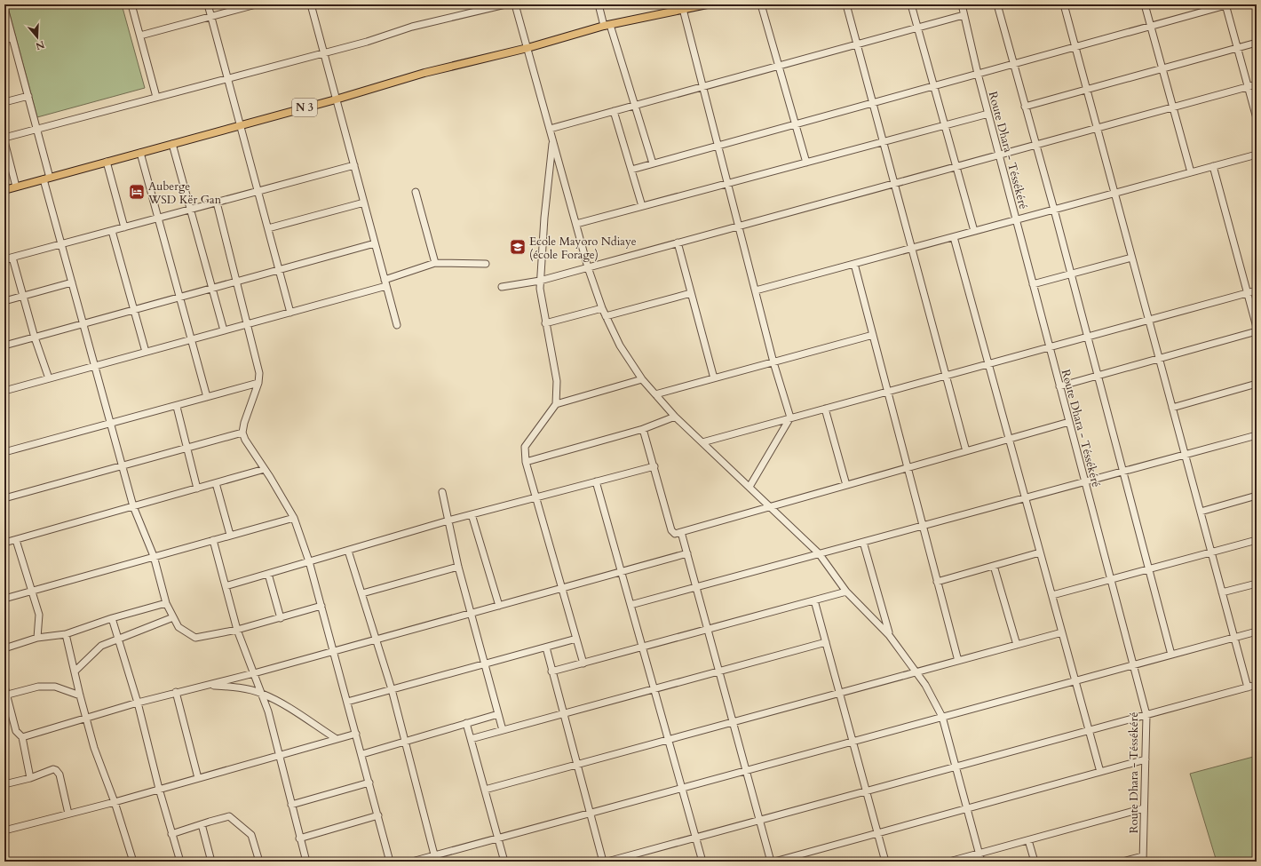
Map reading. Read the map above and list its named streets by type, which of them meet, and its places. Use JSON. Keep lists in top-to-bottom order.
{
  "streets": {
    "main road": ["N 3"],
    "street": ["Route Dhara - Téssékéré"]
  },
  "places": {
    "hotel": ["Auberge WSD Kër Gan"],
    "school or university": ["Ecole Mayoro Ndiaye (école Forage)"]
  },
  "north": "bottom"
}
